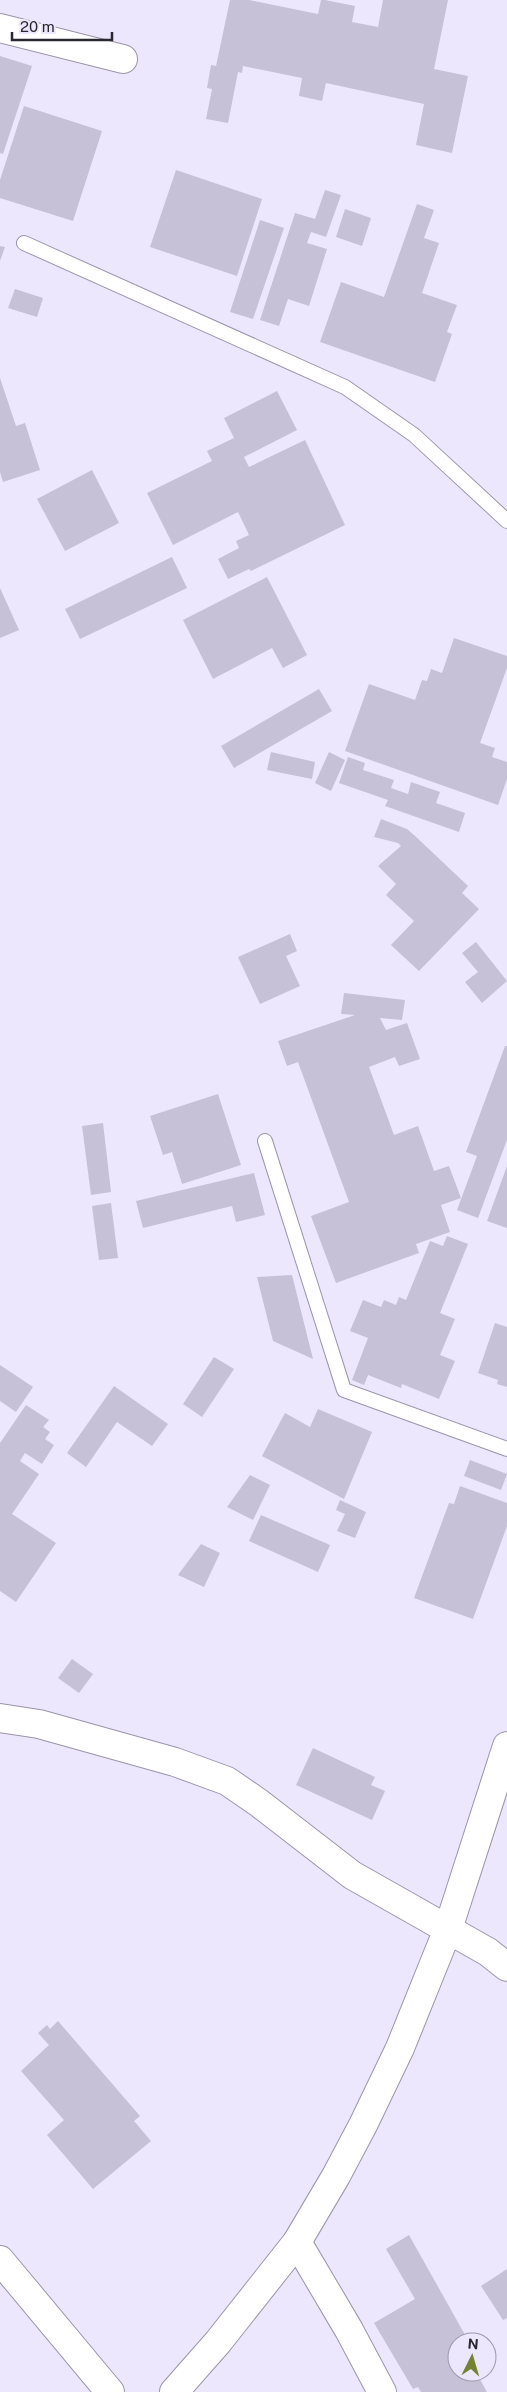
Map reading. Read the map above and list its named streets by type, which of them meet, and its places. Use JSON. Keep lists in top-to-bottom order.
{
  "scale_bar": "20 m",
  "north": "top"
}
